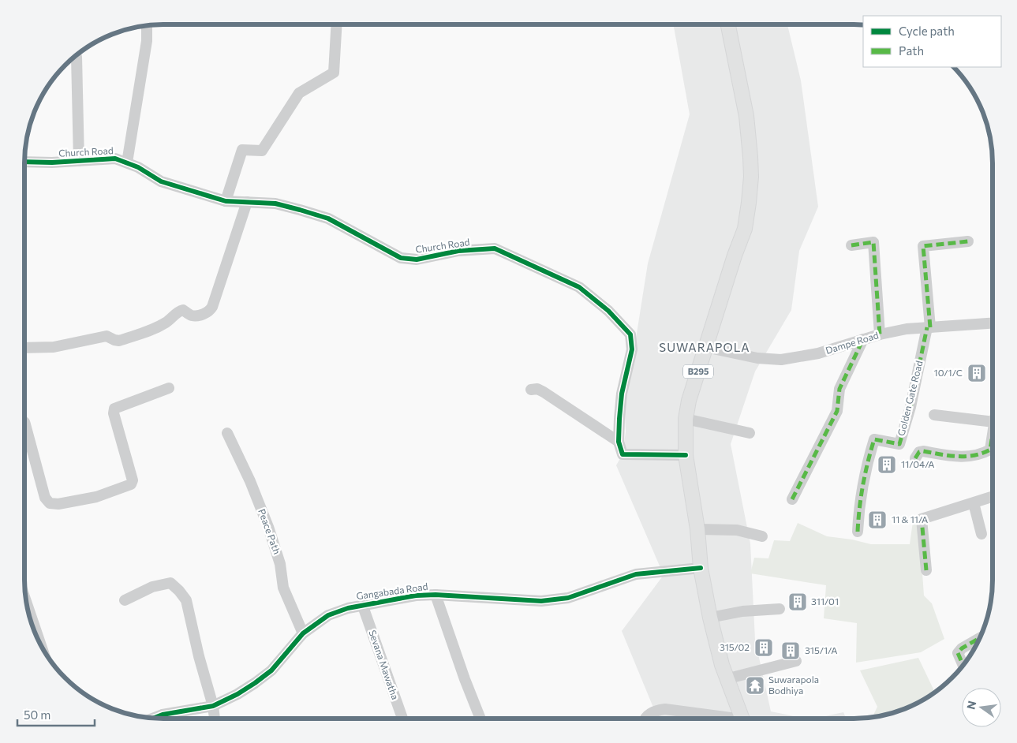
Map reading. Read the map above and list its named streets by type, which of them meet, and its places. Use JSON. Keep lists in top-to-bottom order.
{
  "streets": {
    "main road": ["B295"],
    "street": [
      "Church Road",
      "Dampe Road",
      "Golden Gate Road",
      "Peace Path",
      "Gangabada Road",
      "Sevana Mawatha"
    ]
  },
  "crossings": [
    ["Dampe Road", "B295"],
    ["Dampe Road", "Golden Gate Road"],
    ["B295", "Gangabada Road"],
    ["Peace Path", "Gangabada Road"],
    ["Gangabada Road", "Sevana Mawatha"]
  ],
  "districts": ["SUWARAPOLA"],
  "places": {
    "building": [
      "10/1/C",
      "11/04/A",
      "11 & 11/A",
      "311/01",
      "315/02",
      "315/1/A"
    ],
    "temple": ["Suwarapola Bodhiya"]
  },
  "legend": ["Cycle path", "Path"],
  "scale_bar": "50 m",
  "north": "left"
}
